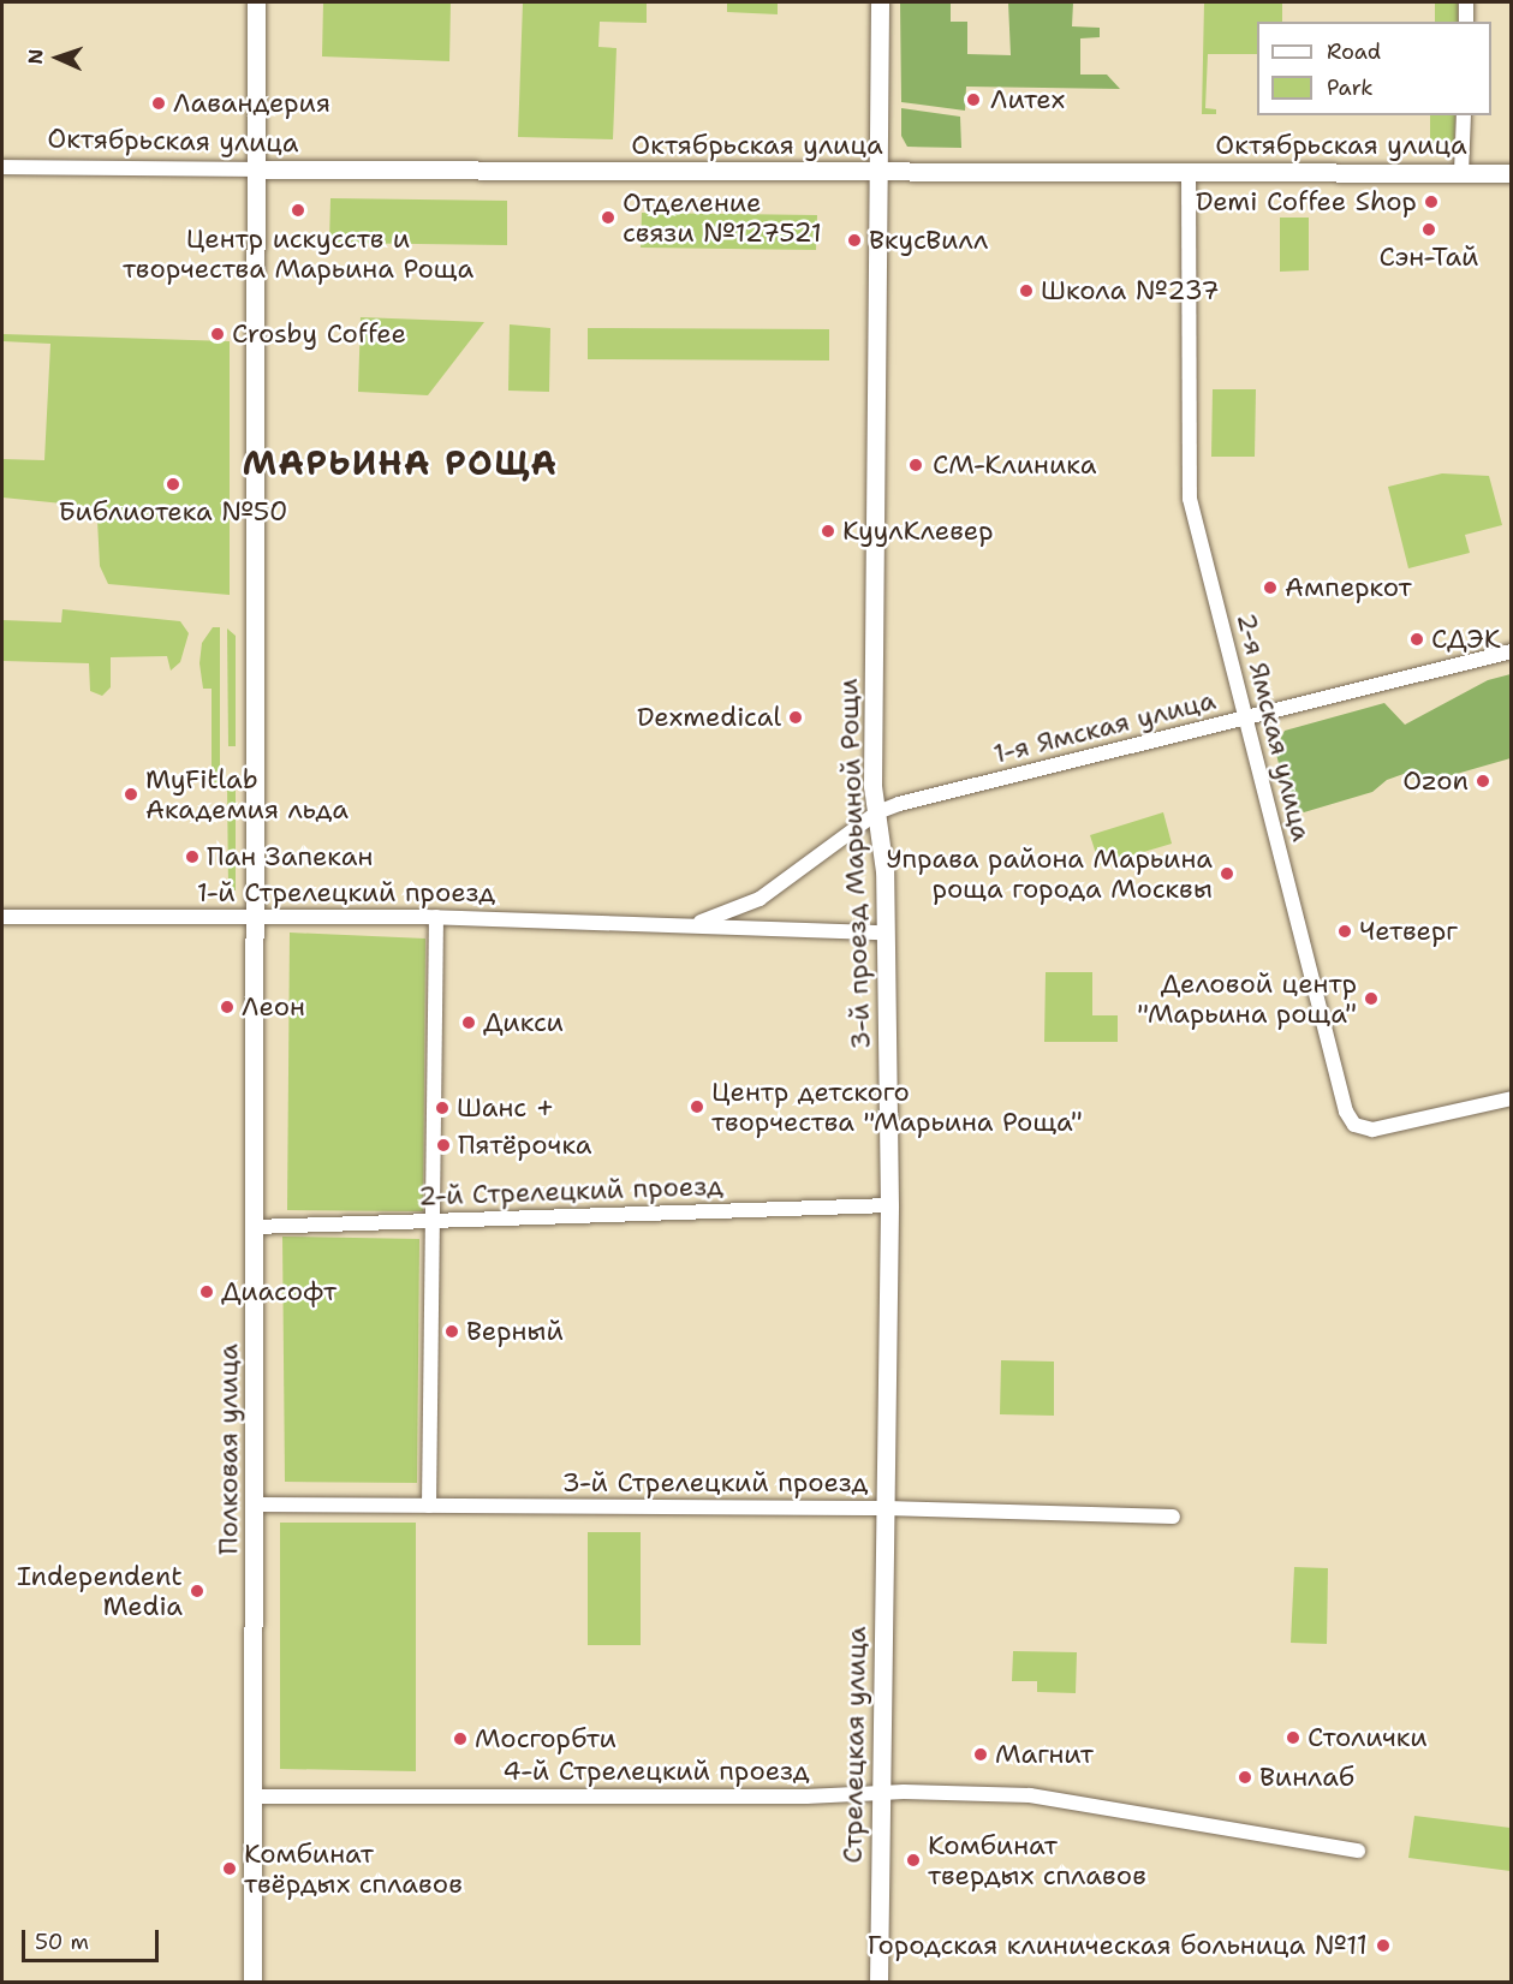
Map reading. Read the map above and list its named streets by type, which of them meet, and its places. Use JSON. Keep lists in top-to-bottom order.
{
  "streets": {
    "street": [
      "Октябрьская улица",
      "1-я Ямская улица",
      "2-я Ямская улица",
      "3-й проезд Марьиной Рощи",
      "1-й Стрелецкий проезд",
      "2-й Стрелецкий проезд",
      "Полковая улица",
      "3-й Стрелецкий проезд",
      "Стрелецкая улица",
      "4-й Стрелецкий проезд"
    ]
  },
  "crossings": [
    ["Октябрьская улица", "2-я Ямская улица"],
    ["Октябрьская улица", "3-й проезд Марьиной Рощи"],
    ["Октябрьская улица", "Полковая улица"],
    ["1-я Ямская улица", "2-я Ямская улица"],
    ["1-я Ямская улица", "3-й проезд Марьиной Рощи"],
    ["1-я Ямская улица", "1-й Стрелецкий проезд"],
    ["3-й проезд Марьиной Рощи", "1-й Стрелецкий проезд"],
    ["3-й проезд Марьиной Рощи", "2-й Стрелецкий проезд"],
    ["3-й проезд Марьиной Рощи", "3-й Стрелецкий проезд"],
    ["3-й проезд Марьиной Рощи", "Стрелецкая улица"],
    ["1-й Стрелецкий проезд", "Полковая улица"],
    ["2-й Стрелецкий проезд", "Полковая улица"],
    ["Полковая улица", "3-й Стрелецкий проезд"],
    ["Полковая улица", "4-й Стрелецкий проезд"],
    ["3-й Стрелецкий проезд", "Стрелецкая улица"],
    ["Стрелецкая улица", "4-й Стрелецкий проезд"]
  ],
  "districts": ["МАРЬИНА РОЩА"],
  "places": [
    "Литех",
    "Лавандерия",
    "Demi Coffee Shop",
    "Центр искусств и творчества Марьина Роща",
    "Отделение связи №127521",
    "Сэн-Тай",
    "ВкусВилл",
    "Школа №237",
    "Crosby Coffee",
    "СМ-Клиника",
    "Библиотека №50",
    "КуулКлевер",
    "Амперкот",
    "СДЭК",
    "Dexmedical",
    "Ozon",
    "MyFitlab Академия льда",
    "Пан Запекан",
    "Управа района Марьина роща города Москвы",
    "Четверг",
    "Деловой центр \"Марьина роща\"",
    "Леон",
    "Дикси",
    "Центр детского творчества \"Марьина Роща\"",
    "Шанс +",
    "Пятёрочка",
    "Диасофт",
    "Верный",
    "Independent Media",
    "Столички",
    "Мосгорбти",
    "Магнит",
    "Винлаб",
    "Комбинат твердых сплавов",
    "Комбинат твёрдых сплавов",
    "Городская клиническая больница №11"
  ],
  "legend": ["Road", "Park"],
  "scale_bar": "50 m",
  "north": "left"
}
